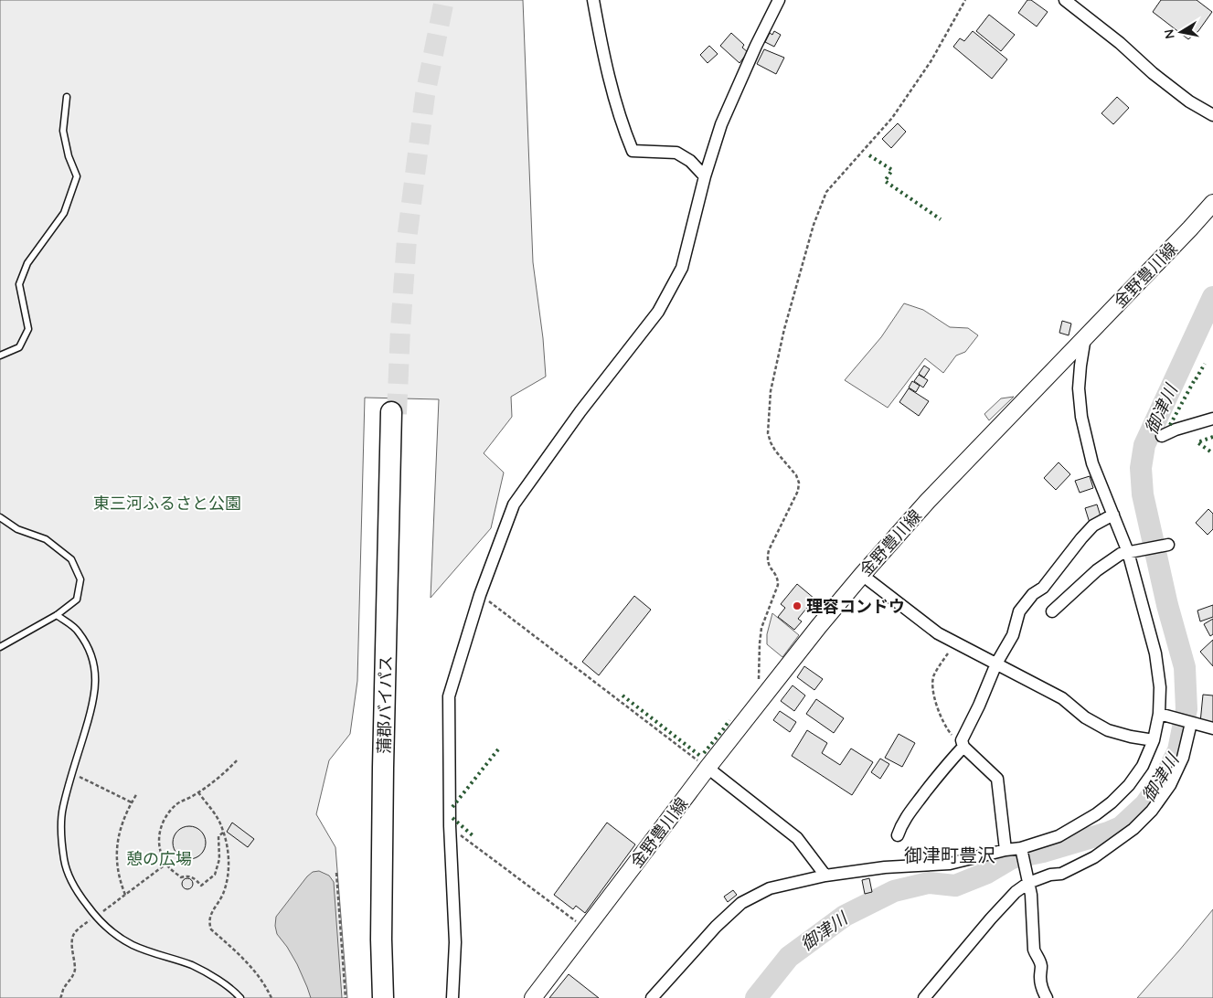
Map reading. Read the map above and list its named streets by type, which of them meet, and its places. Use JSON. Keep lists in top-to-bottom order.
{
  "streets": {
    "highway": ["蒲郡バイパス"],
    "main road": ["金野豊川線"]
  },
  "districts": ["御津町豊沢"],
  "water": ["御津川"],
  "parks": ["東三河ふるさと公園", "憩の広場"],
  "places": ["理容コンドウ"],
  "north": "left"
}
